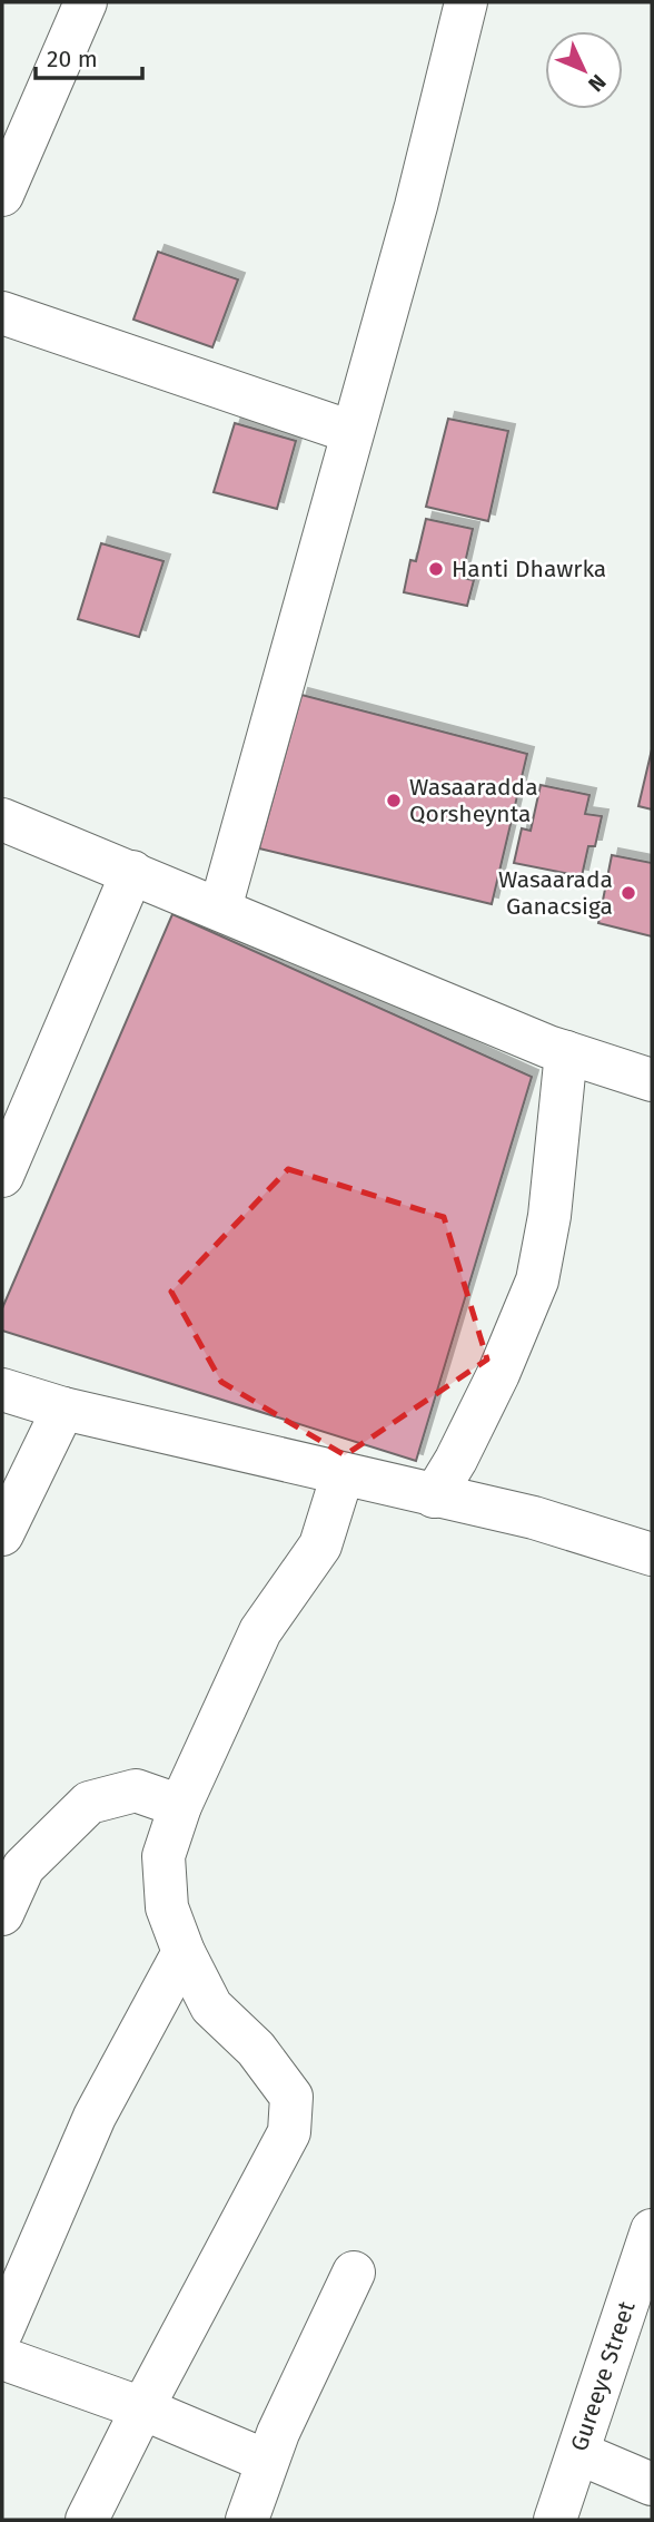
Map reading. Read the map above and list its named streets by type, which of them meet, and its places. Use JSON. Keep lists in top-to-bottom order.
{
  "streets": {
    "street": ["Gureeye Street"]
  },
  "places": ["Hanti Dhawrka", "Wasaaradda Qorsheynta", "Wasaarada Ganacsiga"],
  "scale_bar": "20 m",
  "north": "bottom right"
}
